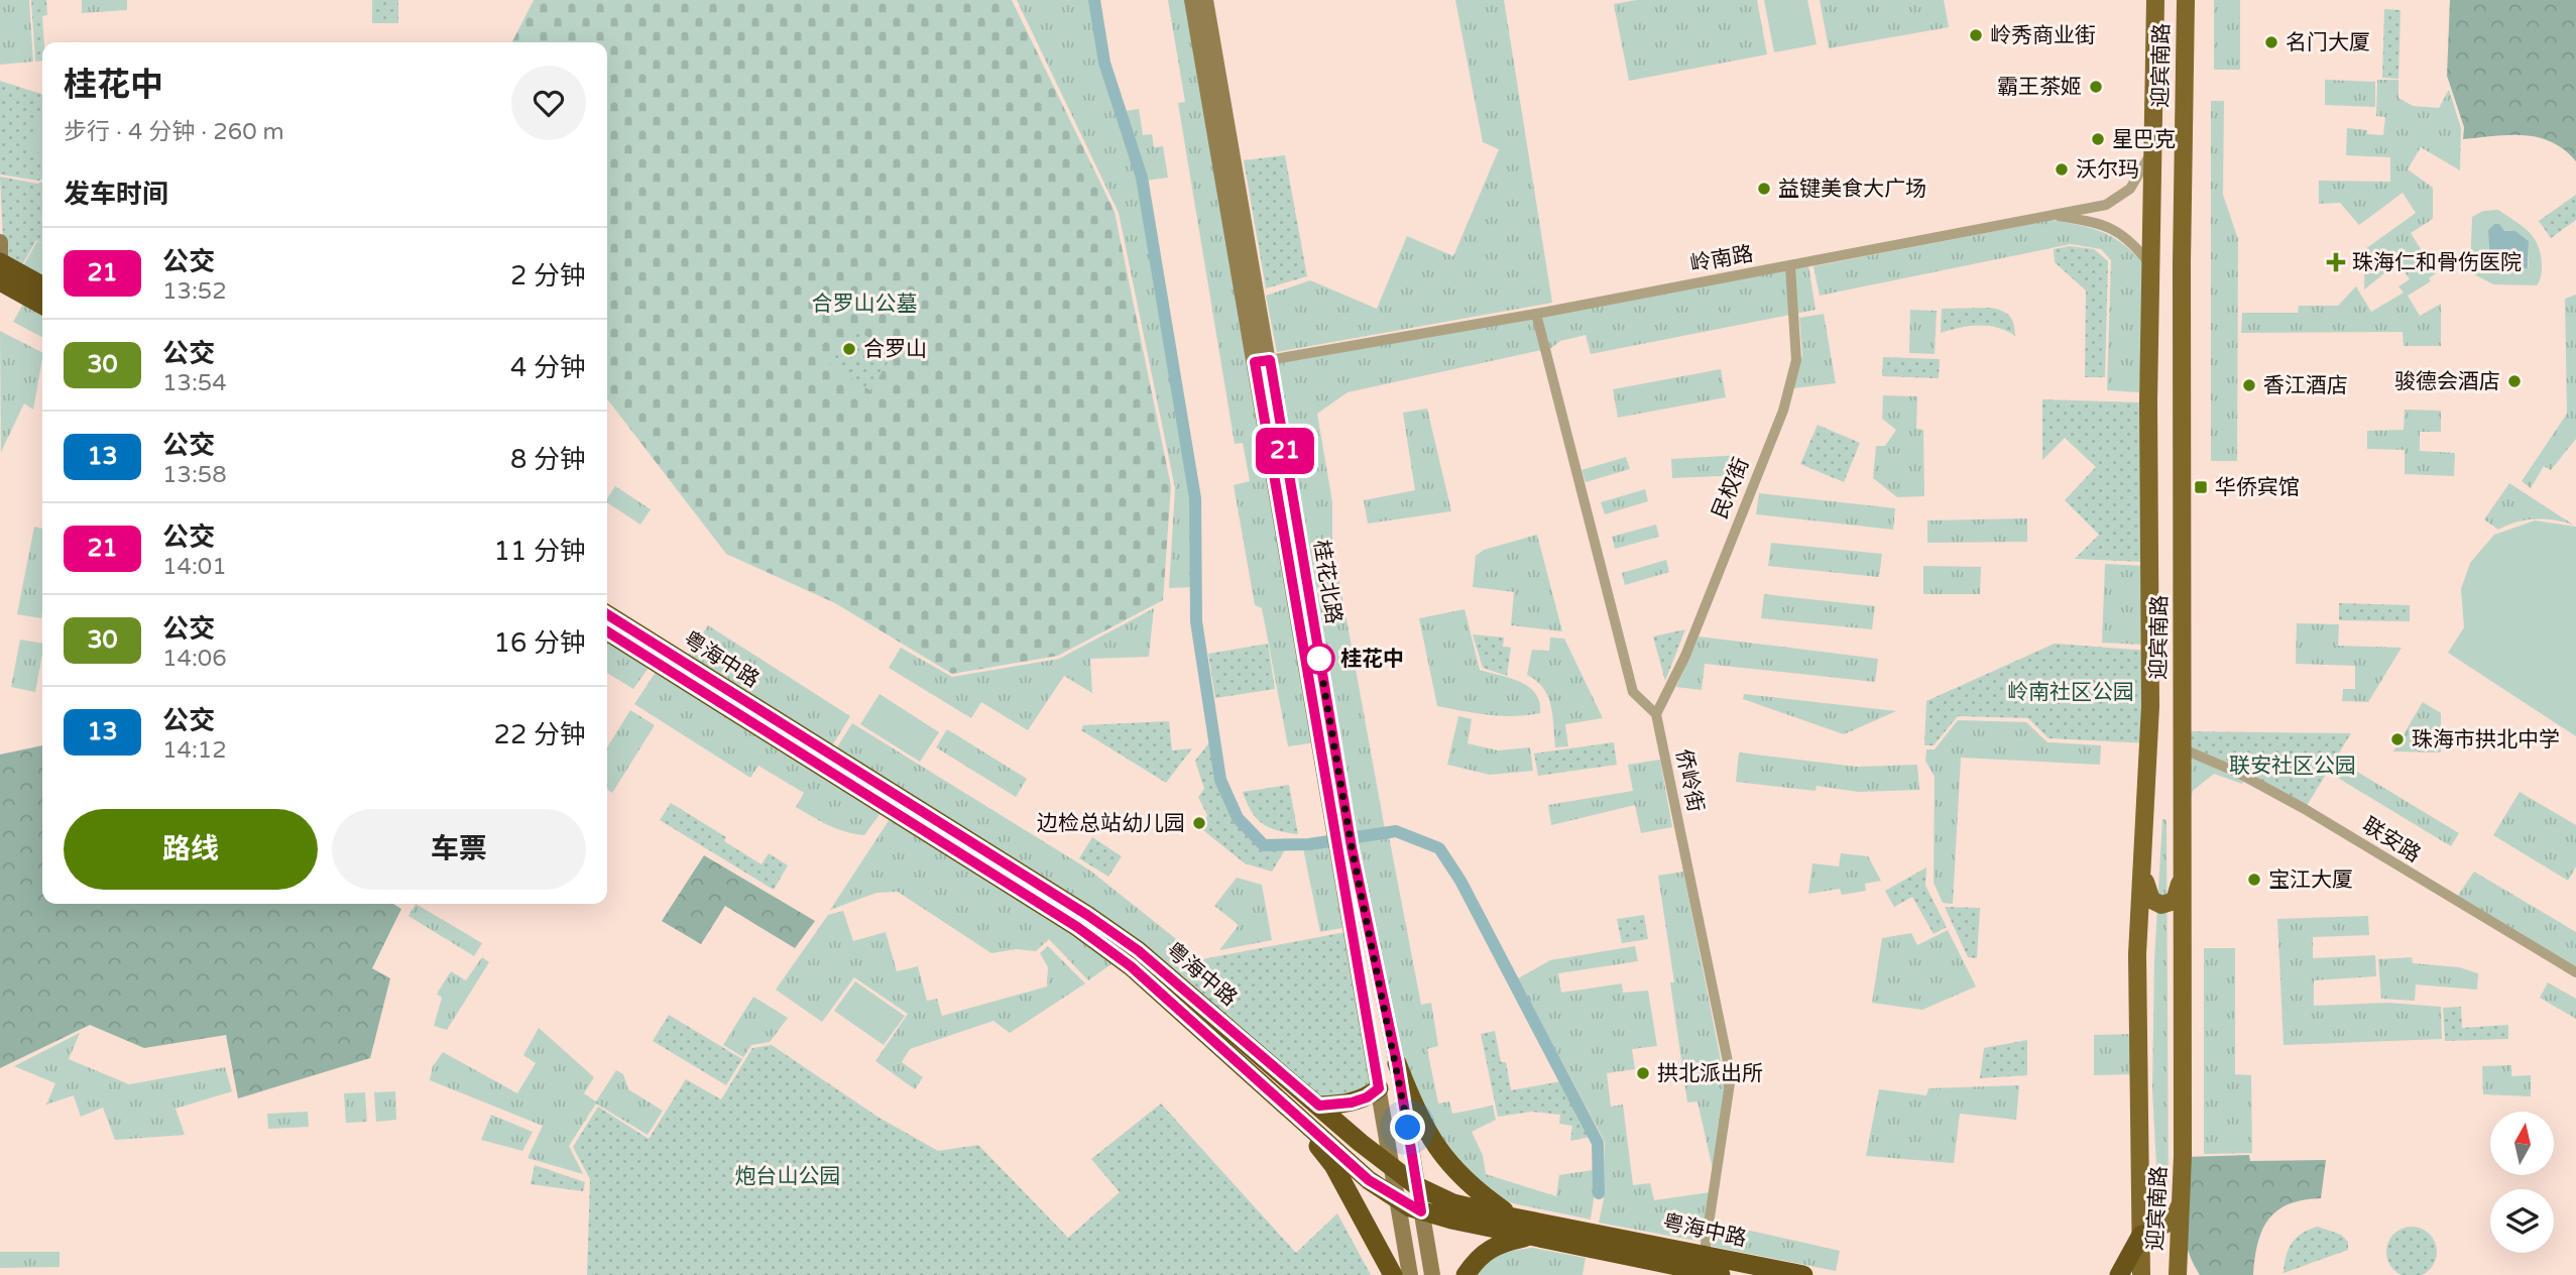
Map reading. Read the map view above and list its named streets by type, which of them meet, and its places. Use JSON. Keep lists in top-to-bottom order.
{
  "streets": {
    "highway": ["粤海中路"],
    "main road": ["迎宾南路", "桂花北路"],
    "street": [
      "岭南路",
      "民权街",
      "侨岭街",
      "联安路"
    ]
  },
  "crossings": [
    ["迎宾南路", "联安路"],
    ["岭南路", "民权街"],
    ["岭南路", "桂花北路"],
    ["民权街", "侨岭街"],
    ["桂花北路", "粤海中路"],
    ["粤海中路", "侨岭街"]
  ],
  "parks": [
    "合罗山公墓",
    "岭南社区公园",
    "联安社区公园",
    "炮台山公园"
  ],
  "places": {
    "other": [
      "岭秀商业街",
      "名门大厦",
      "霸王茶姬",
      "星巴克",
      "沃尔玛",
      "益键美食大广场",
      "合罗山",
      "骏德会酒店",
      "香江酒店",
      "桂花中",
      "珠海市拱北中学",
      "边检总站幼儿园",
      "宝江大厦",
      "拱北派出所"
    ],
    "health": ["珠海仁和骨伤医院"],
    "transit": ["华侨宾馆"]
  },
  "lines": ["bus line 21"],
  "north": "top",
  "page": {
    "on_map": "21",
    "heading": [
      ["桂花中", "步行 · 4 分钟 · 260 m"],
      "发车时间"
    ],
    "list": [
      {
        "mark": "21",
        "name": "公交",
        "note": "13:52",
        "value": "2 分钟"
      },
      {
        "mark": "30",
        "name": "公交",
        "note": "13:54",
        "value": "4 分钟"
      },
      {
        "mark": "13",
        "name": "公交",
        "note": "13:58",
        "value": "8 分钟"
      },
      {
        "mark": "21",
        "name": "公交",
        "note": "14:01",
        "value": "11 分钟"
      },
      {
        "mark": "30",
        "name": "公交",
        "note": "14:06",
        "value": "16 分钟"
      },
      {
        "mark": "13",
        "name": "公交",
        "note": "14:12",
        "value": "22 分钟"
      }
    ],
    "buttons": ["路线", "车票"]
  }
}
